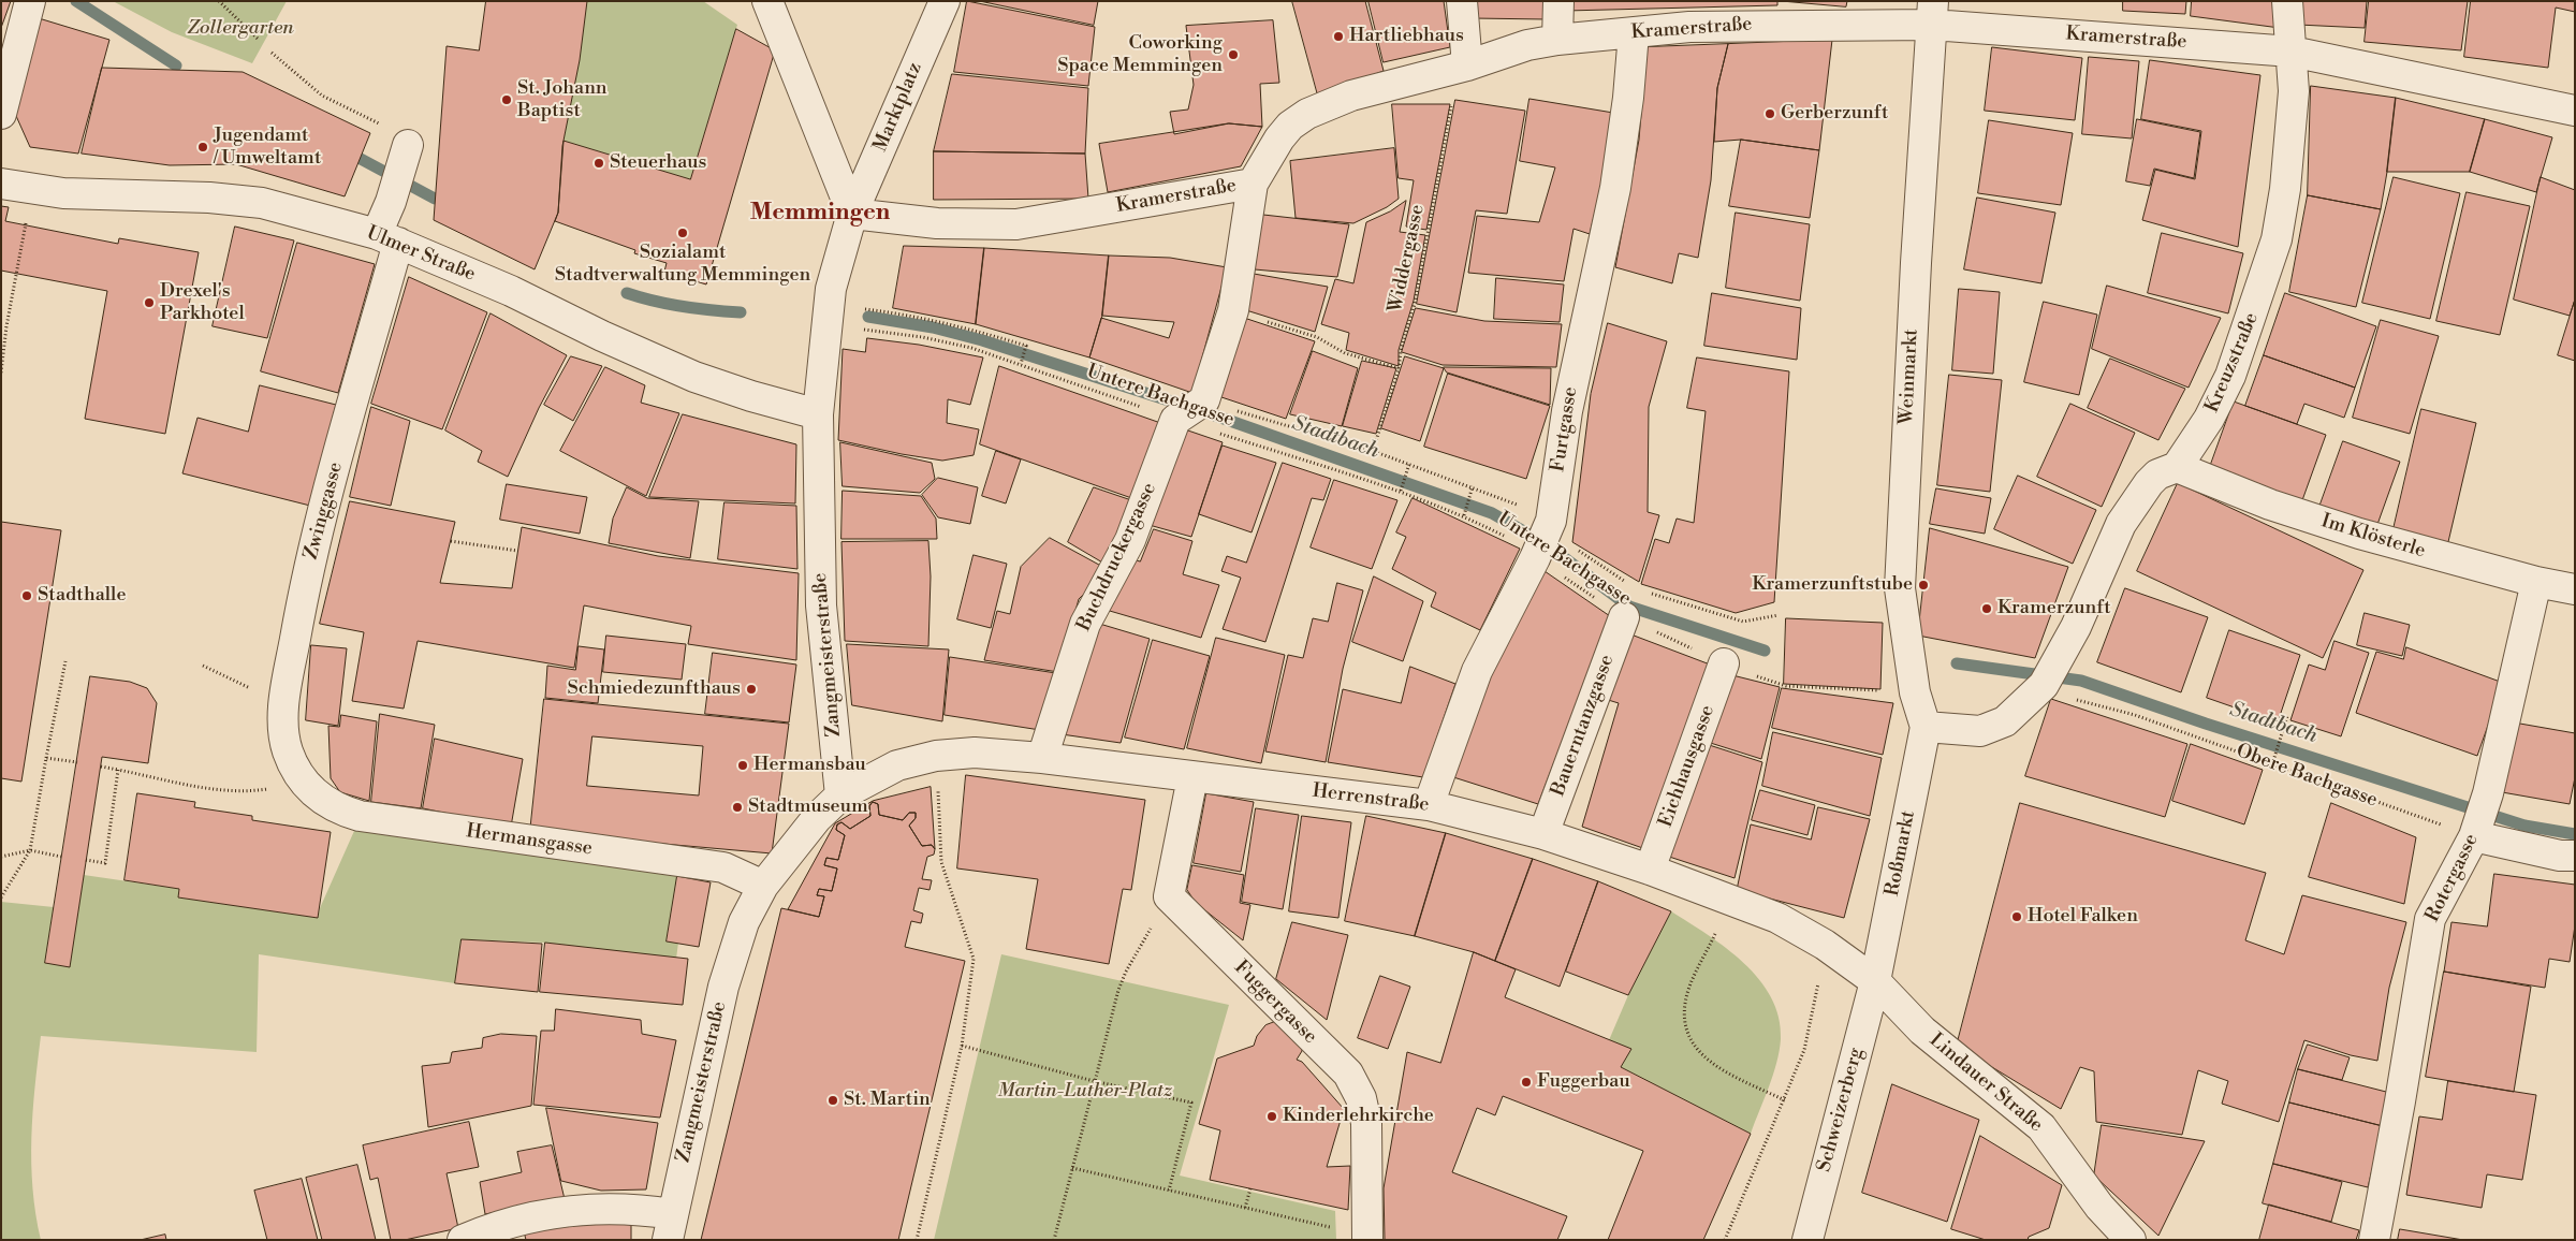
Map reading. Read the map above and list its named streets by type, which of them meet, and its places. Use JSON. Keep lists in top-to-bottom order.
{
  "streets": {
    "street": [
      "Kramerstraße",
      "Marktplatz",
      "Ulmer Straße",
      "Kreuzstraße",
      "Weinmarkt",
      "Furtgasse",
      "Zwinggasse",
      "Im Klösterle",
      "Buchdruckergasse",
      "Zangmeisterstraße",
      "Bauerntanzgasse",
      "Eichhausgasse",
      "Herrenstraße",
      "Hermansgasse",
      "Roßmarkt",
      "Rotergasse",
      "Fuggergasse",
      "Lindauer Straße",
      "Schweizerberg"
    ],
    "path": ["Widdergasse", "Untere Bachgasse", "Obere Bachgasse"]
  },
  "crossings": [
    ["Kramerstraße", "Marktplatz"],
    ["Kramerstraße", "Widdergasse"],
    ["Kramerstraße", "Kreuzstraße"],
    ["Kramerstraße", "Weinmarkt"],
    ["Kramerstraße", "Furtgasse"],
    ["Kramerstraße", "Buchdruckergasse"],
    ["Marktplatz", "Ulmer Straße"],
    ["Marktplatz", "Untere Bachgasse"],
    ["Marktplatz", "Zangmeisterstraße"],
    ["Ulmer Straße", "Zwinggasse"],
    ["Ulmer Straße", "Zangmeisterstraße"],
    ["Kreuzstraße", "Weinmarkt"],
    ["Kreuzstraße", "Im Klösterle"],
    ["Kreuzstraße", "Obere Bachgasse"],
    ["Kreuzstraße", "Roßmarkt"],
    ["Weinmarkt", "Untere Bachgasse"],
    ["Weinmarkt", "Roßmarkt"],
    ["Untere Bachgasse", "Furtgasse"],
    ["Untere Bachgasse", "Buchdruckergasse"],
    ["Untere Bachgasse", "Bauerntanzgasse"],
    ["Untere Bachgasse", "Eichhausgasse"],
    ["Furtgasse", "Herrenstraße"],
    ["Zwinggasse", "Hermansgasse"],
    ["Im Klösterle", "Rotergasse"],
    ["Buchdruckergasse", "Herrenstraße"],
    ["Zangmeisterstraße", "Herrenstraße"],
    ["Zangmeisterstraße", "Hermansgasse"],
    ["Bauerntanzgasse", "Herrenstraße"],
    ["Eichhausgasse", "Herrenstraße"],
    ["Obere Bachgasse", "Rotergasse"],
    ["Herrenstraße", "Roßmarkt"],
    ["Herrenstraße", "Lindauer Straße"],
    ["Herrenstraße", "Schweizerberg"],
    ["Roßmarkt", "Lindauer Straße"],
    ["Roßmarkt", "Schweizerberg"],
    ["Lindauer Straße", "Schweizerberg"]
  ],
  "districts": ["Memmingen"],
  "water": ["Stadtbach"],
  "parks": ["Zollergarten", "Martin-Luther-Platz"],
  "places": [
    "Hartliebhaus",
    "Coworking Space Memmingen",
    "St. Johann Baptist",
    "Gerberzunft",
    "Jugendamt / Umweltamt",
    "Steuerhaus",
    "Sozialamt Stadtverwaltung Memmingen",
    "Drexel's Parkhotel",
    "Kramerzunftstube",
    "Stadthalle",
    "Kramerzunft",
    "Schmiedezunfthaus",
    "Hermansbau",
    "Stadtmuseum",
    "Hotel Falken",
    "Fuggerbau",
    "St. Martin",
    "Kinderlehrkirche"
  ]
}
